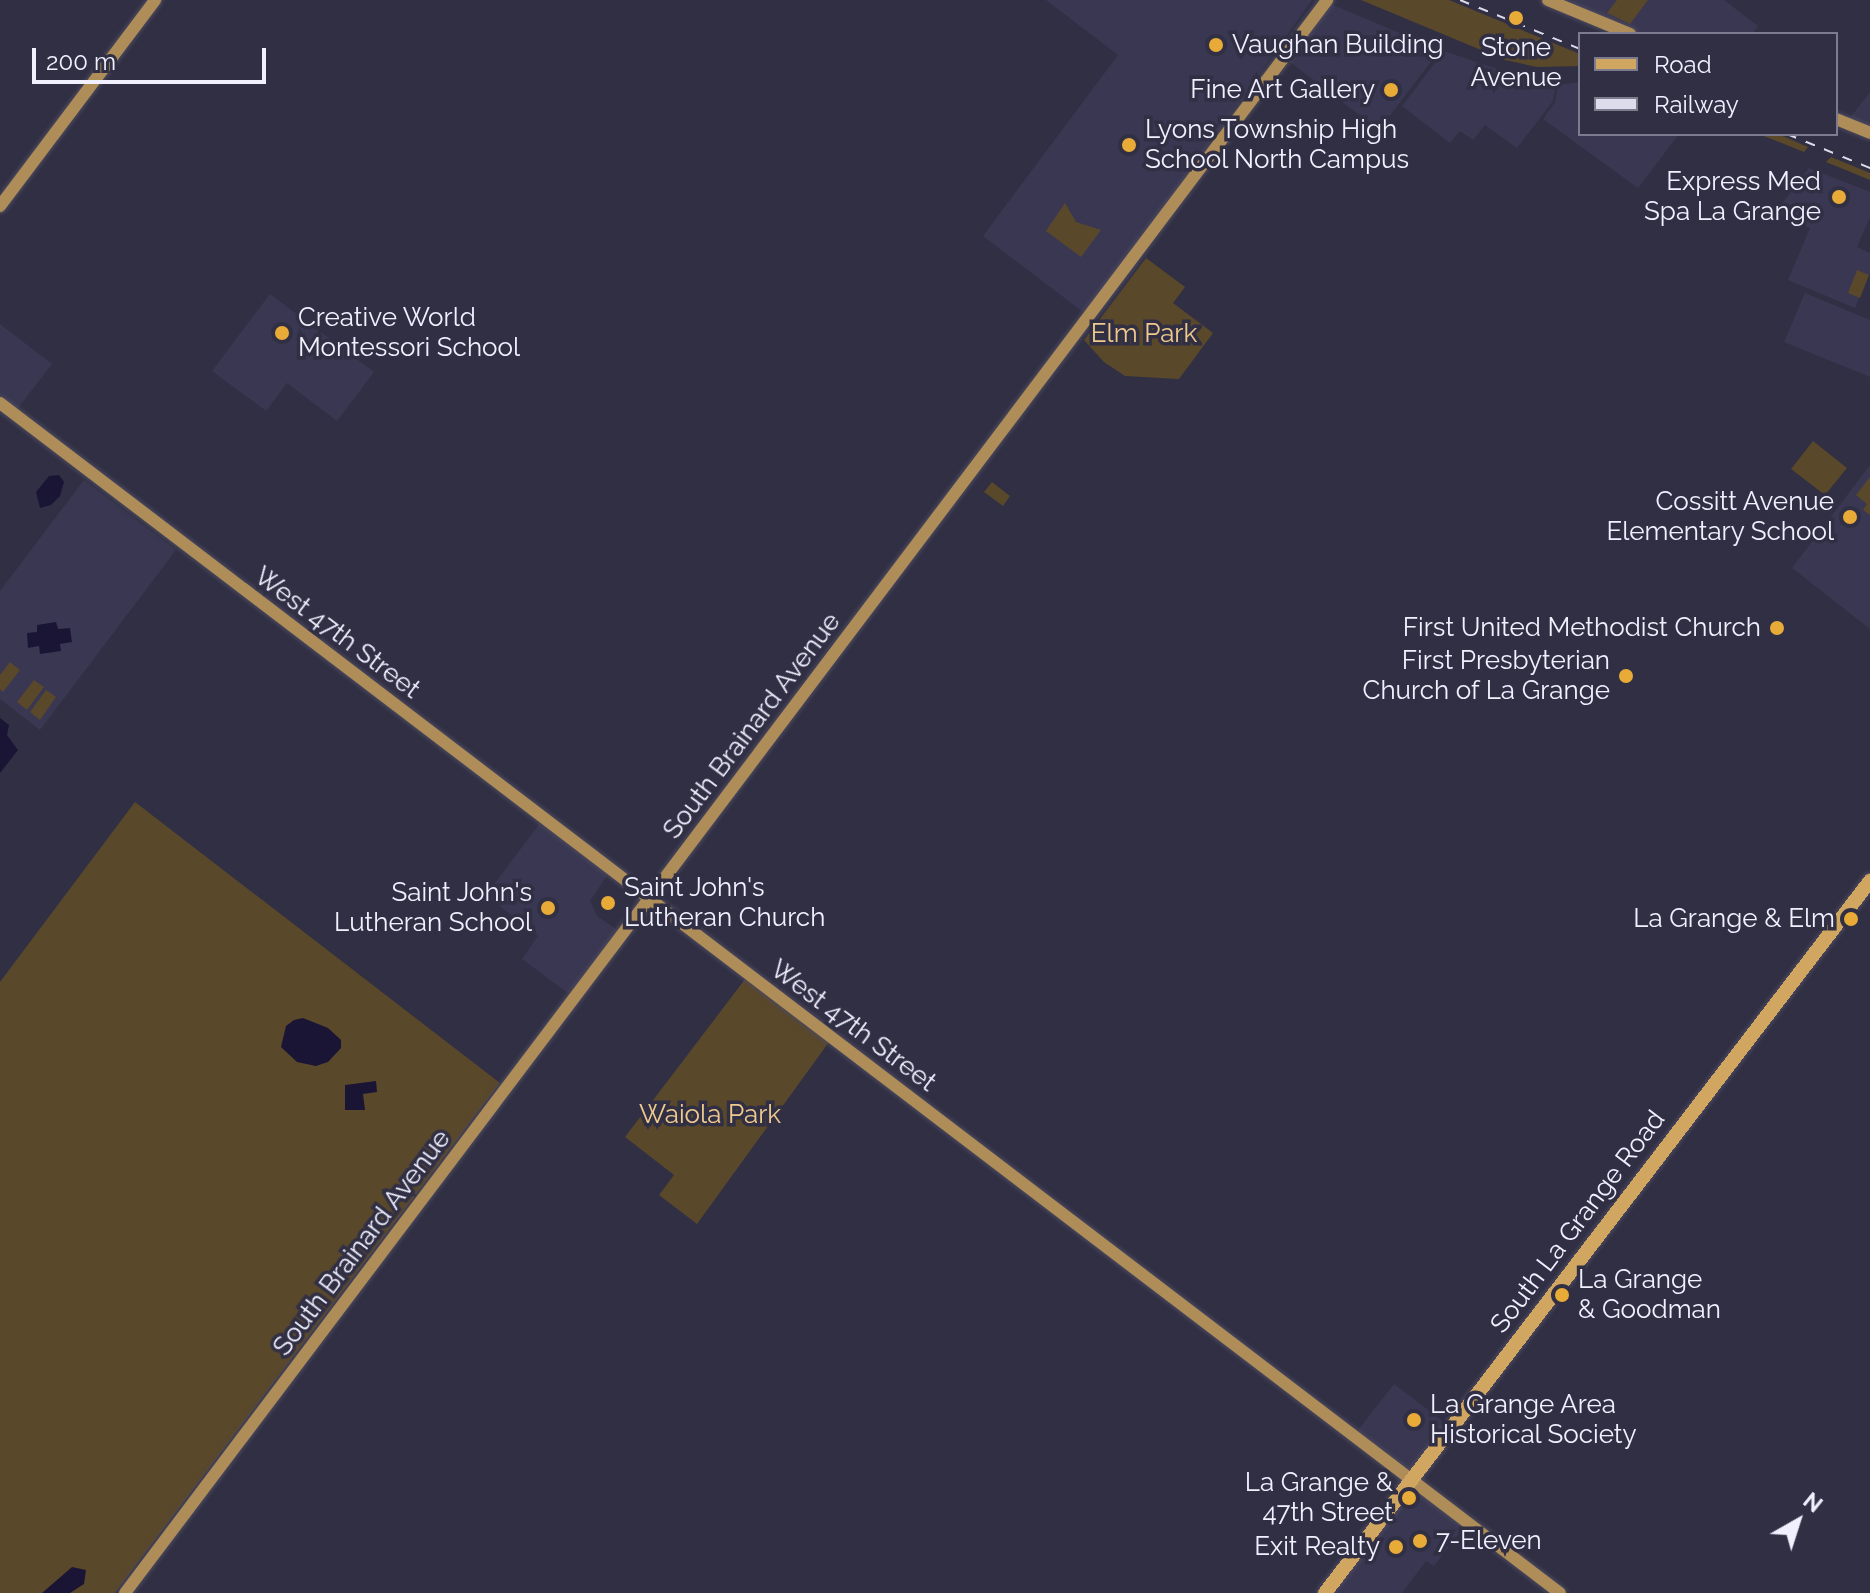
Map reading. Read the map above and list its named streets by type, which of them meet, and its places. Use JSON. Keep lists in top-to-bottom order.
{
  "streets": {
    "main road": ["South La Grange Road"],
    "street": ["West 47th Street", "South Brainard Avenue"]
  },
  "crossings": [
    ["West 47th Street", "South Brainard Avenue"],
    ["West 47th Street", "South La Grange Road"]
  ],
  "parks": ["Elm Park", "Waiola Park"],
  "places": [
    "Stone Avenue",
    "Vaughan Building",
    "Fine Art Gallery",
    "Lyons Township High School North Campus",
    "Express Med Spa La Grange",
    "Creative World Montessori School",
    "Cossitt Avenue Elementary School",
    "First United Methodist Church",
    "First Presbyterian Church of La Grange",
    "Saint John's Lutheran Church",
    "Saint John's Lutheran School",
    "La Grange & Elm",
    "La Grange & Goodman",
    "La Grange Area Historical Society",
    "La Grange & 47th Street",
    "7-Eleven",
    "Exit Realty"
  ],
  "legend": ["Road", "Railway"],
  "scale_bar": "200 m",
  "north": "top right"
}
